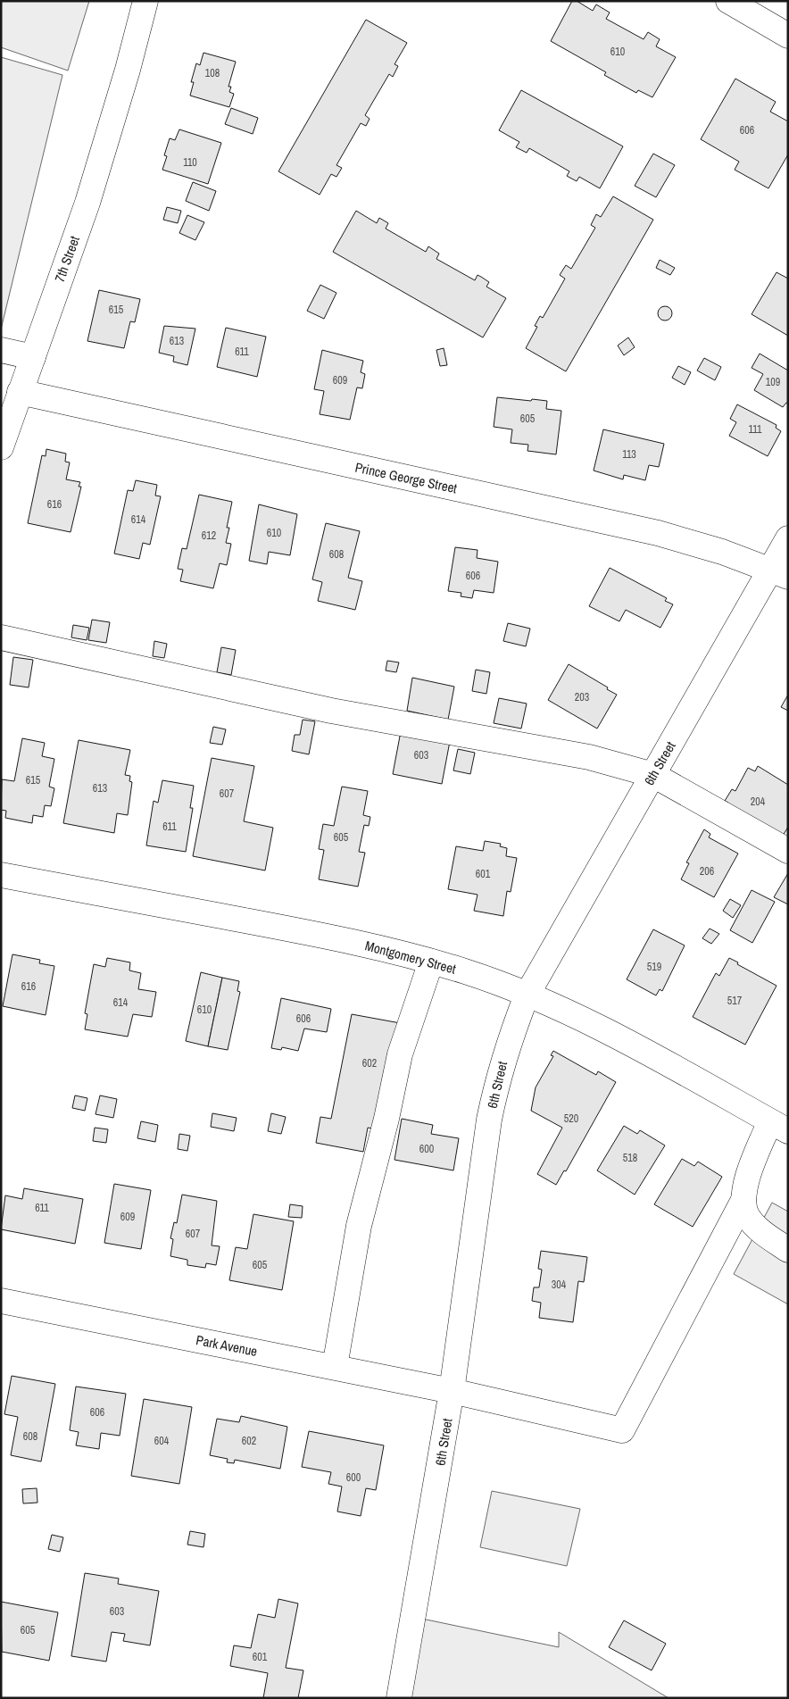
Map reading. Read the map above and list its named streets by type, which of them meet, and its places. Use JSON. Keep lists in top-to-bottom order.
{
  "streets": {
    "street": [
      "7th Street",
      "Prince George Street",
      "6th Street",
      "Montgomery Street",
      "Park Avenue"
    ]
  },
  "crossings": [
    ["7th Street", "Prince George Street"],
    ["Prince George Street", "6th Street"],
    ["6th Street", "Montgomery Street"],
    ["6th Street", "Park Avenue"]
  ],
  "house_numbers": [
    "610",
    "108",
    "606",
    "110",
    "615",
    "613",
    "611",
    "609",
    "109",
    "605",
    "111",
    "113",
    "616",
    "614",
    "610",
    "612",
    "608",
    "606",
    "203",
    "603",
    "615",
    "613",
    "607",
    "204",
    "611",
    "605",
    "206",
    "601",
    "519",
    "616",
    "517",
    "614",
    "610",
    "606",
    "602",
    "520",
    "600",
    "518",
    "611",
    "609",
    "607",
    "605",
    "304",
    "606",
    "608",
    "604",
    "602",
    "600",
    "603",
    "605",
    "601"
  ]
}
